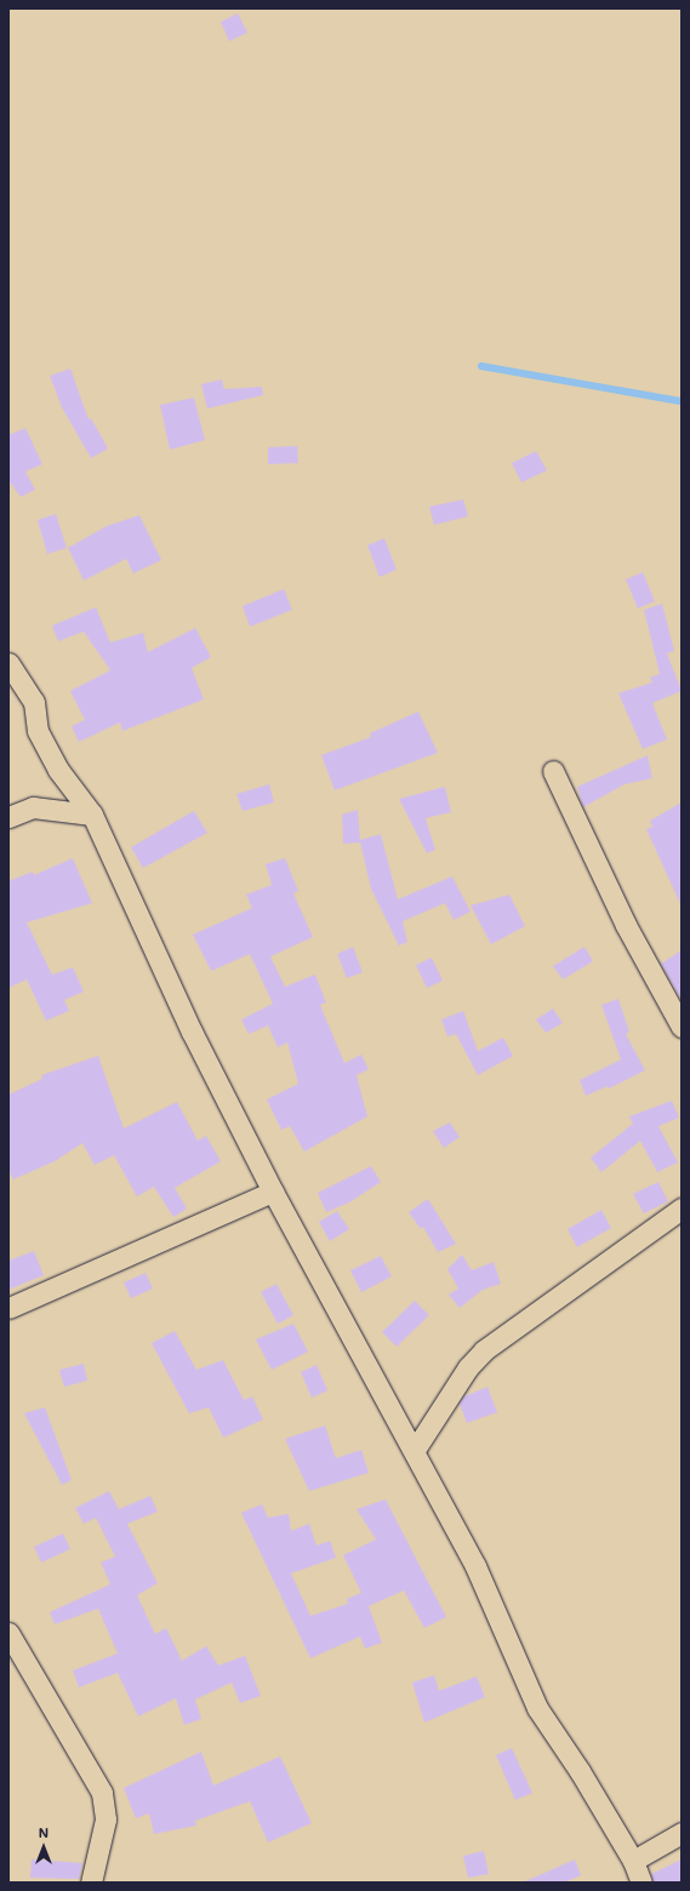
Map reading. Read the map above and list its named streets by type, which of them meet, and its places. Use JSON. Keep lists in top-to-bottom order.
{
  "north": "top"
}
